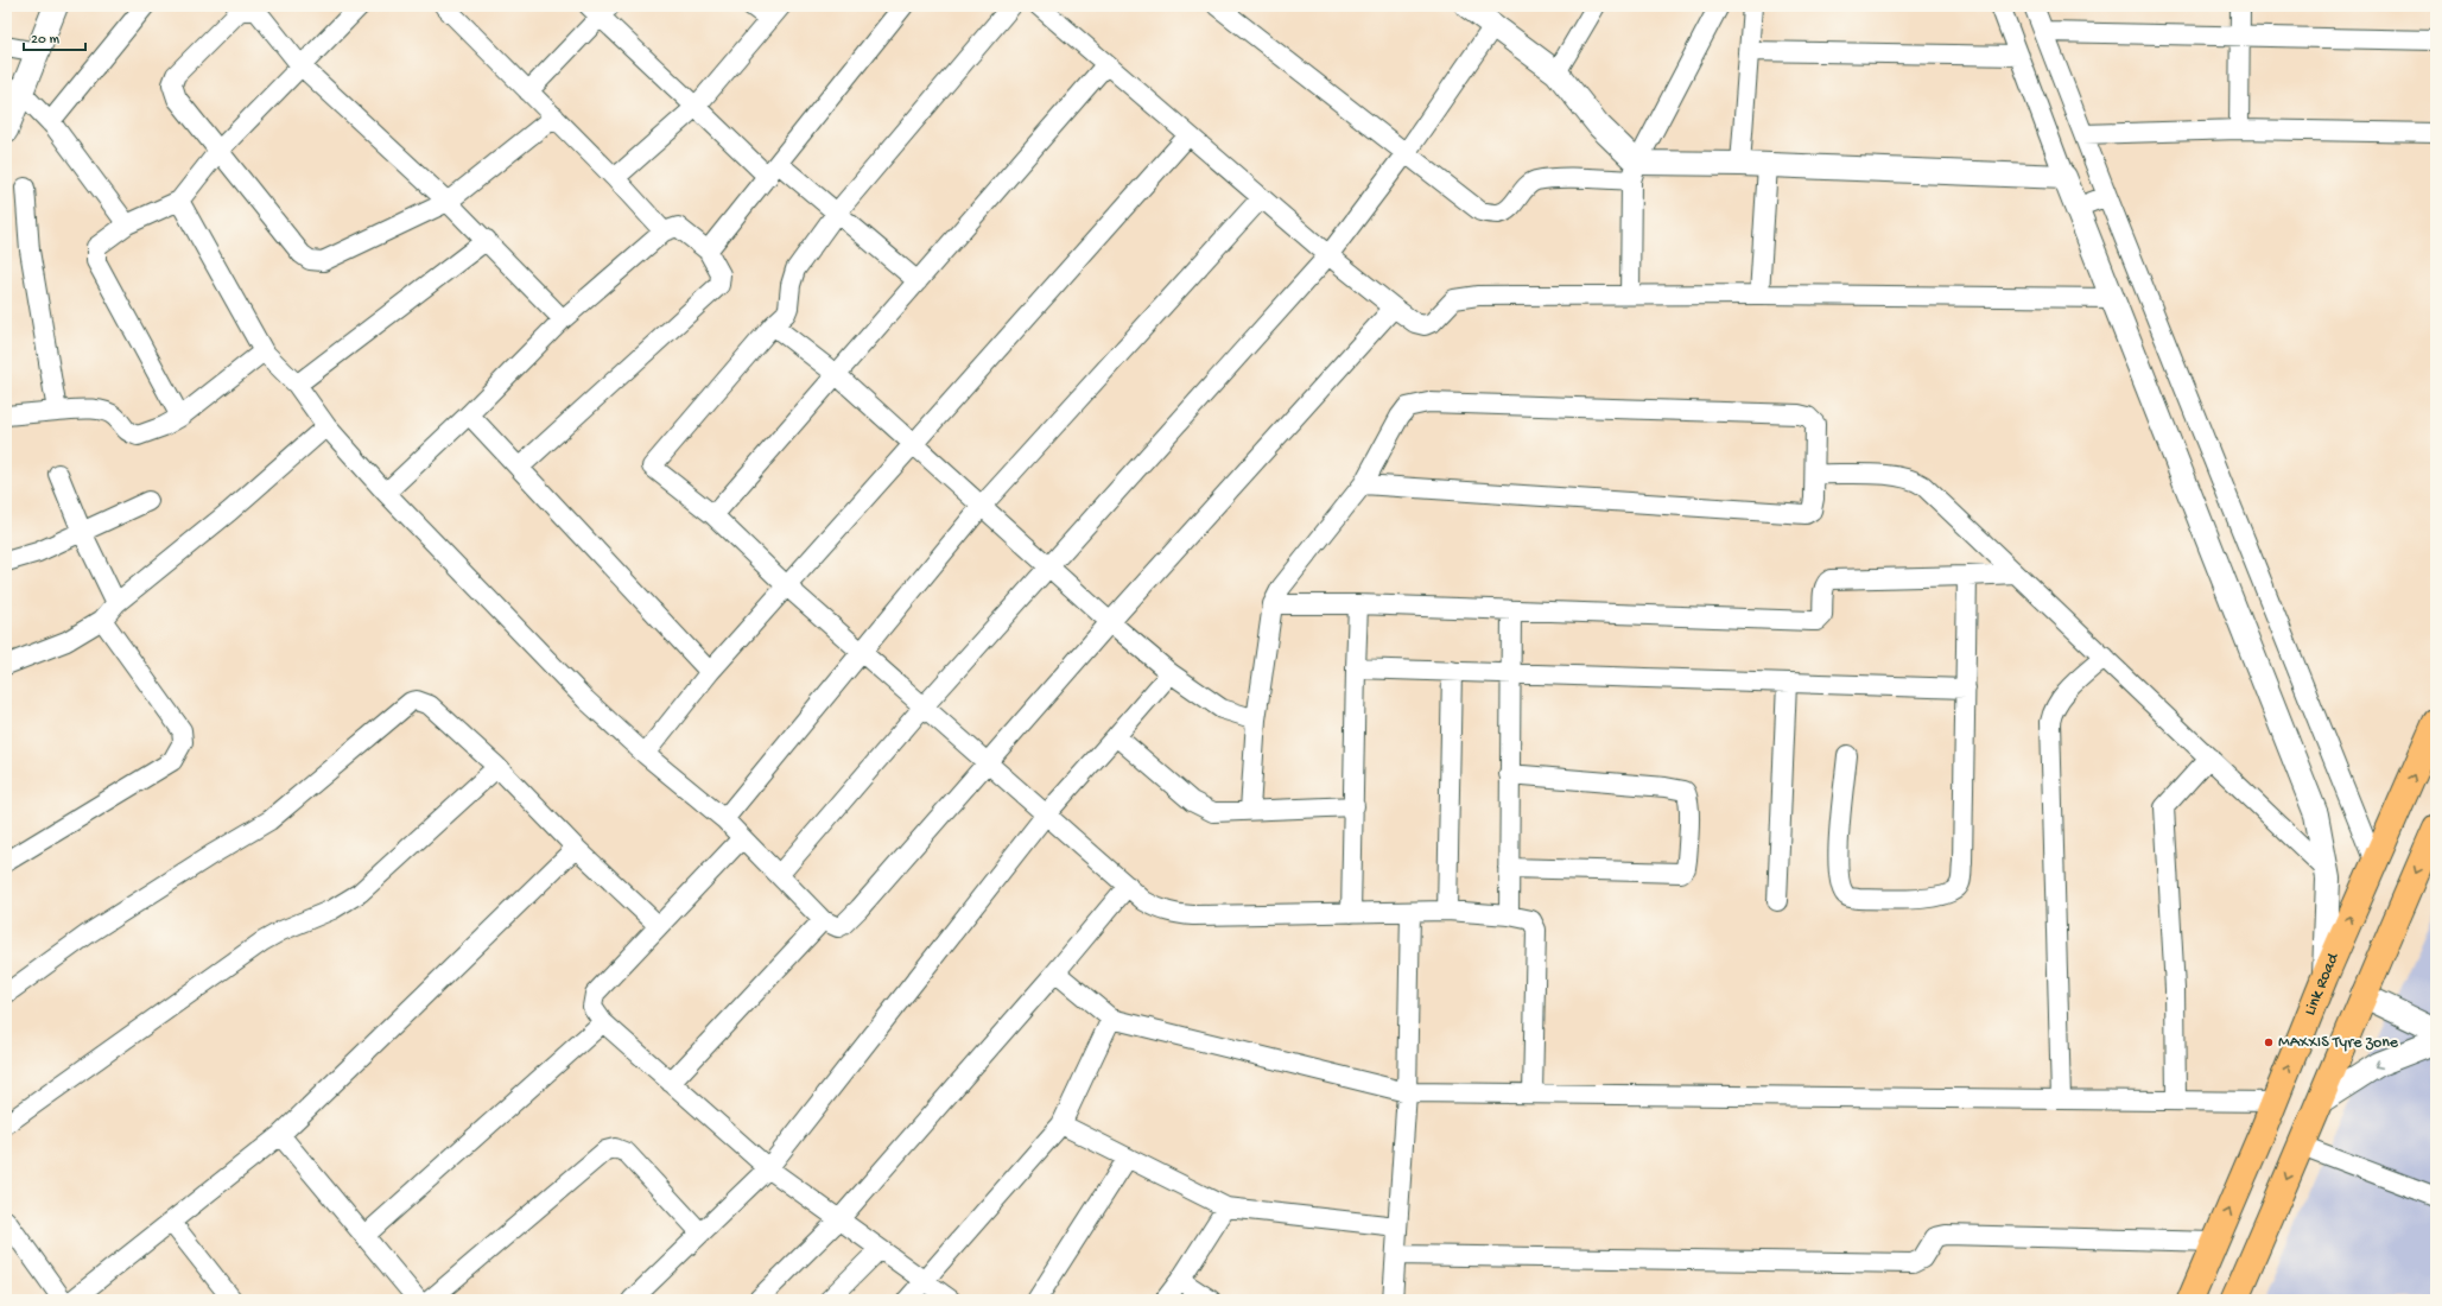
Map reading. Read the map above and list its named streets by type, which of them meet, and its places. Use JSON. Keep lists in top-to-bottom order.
{
  "streets": {
    "main road": ["Link Road"]
  },
  "places": ["MAXXIS Tyre zone"],
  "scale_bar": "20 m"
}
